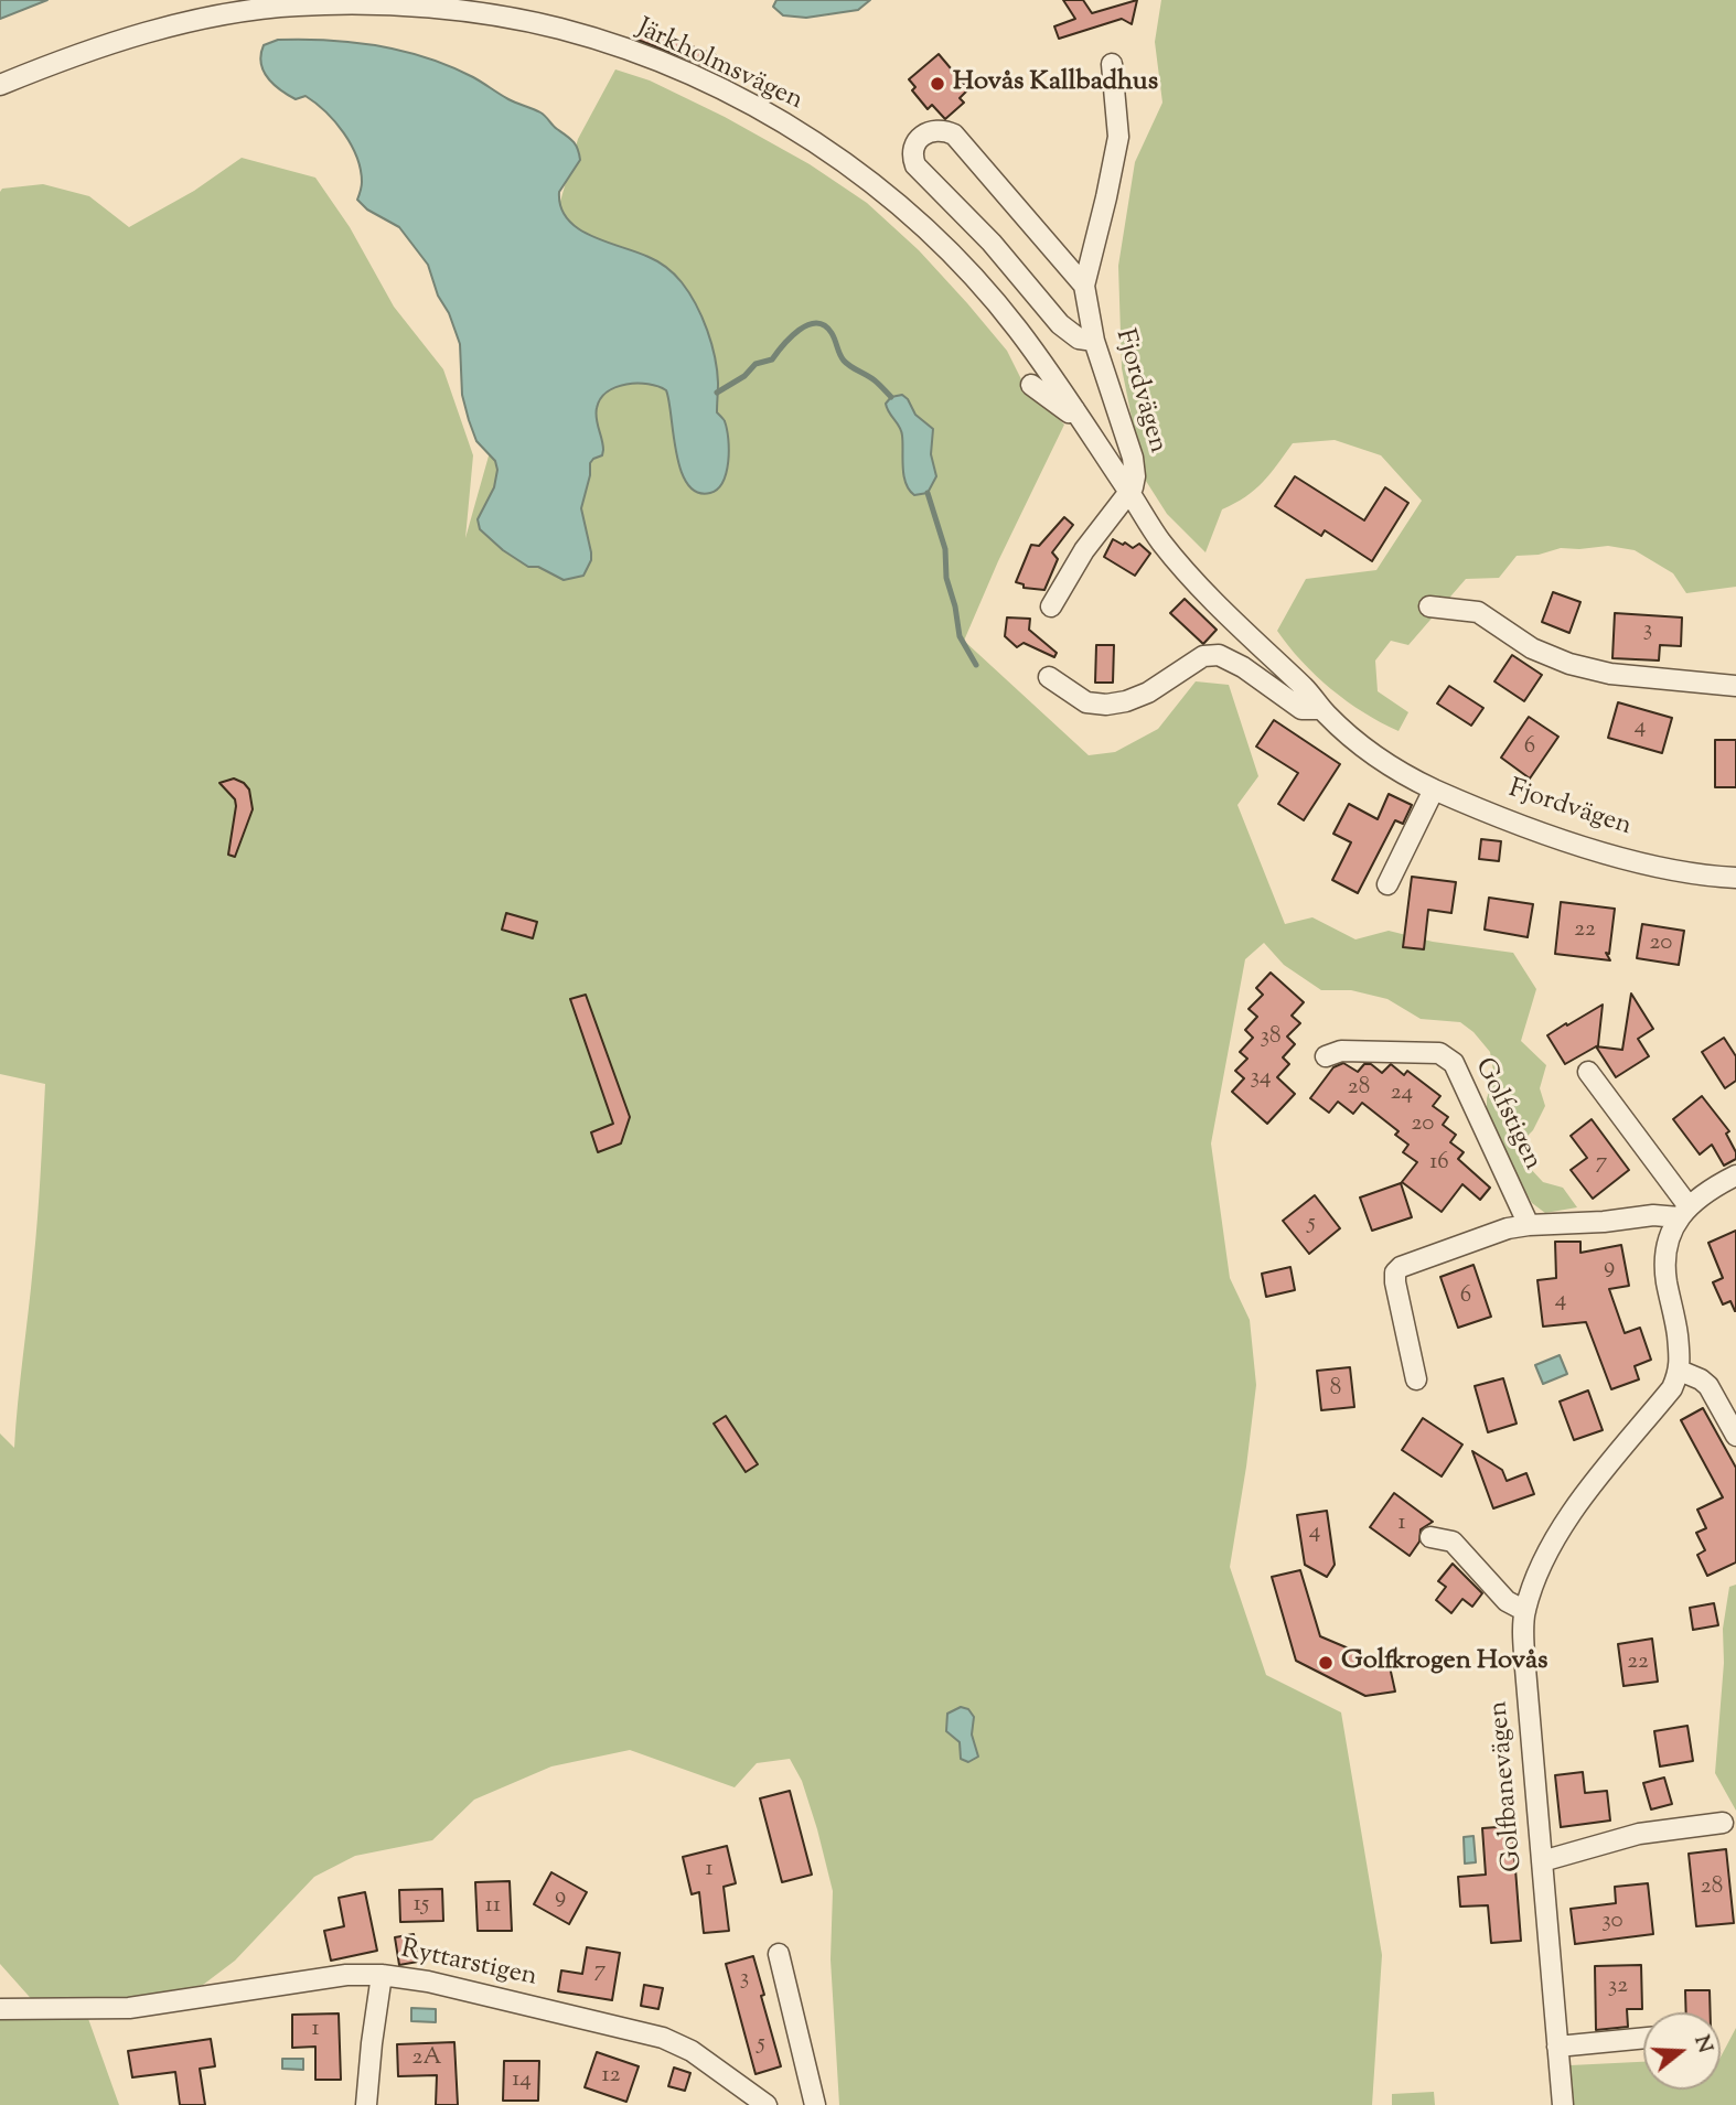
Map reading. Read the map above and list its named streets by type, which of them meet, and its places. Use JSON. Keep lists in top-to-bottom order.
{
  "streets": {
    "street": [
      "Järkholmsvägen",
      "Fjordvägen",
      "Golfstigen",
      "Golfbanevägen",
      "Ryttarstigen"
    ]
  },
  "crossings": [
    ["Järkholmsvägen", "Fjordvägen"]
  ],
  "places": ["Hovås Kallbadhus", "Golfkrogen Hovås"],
  "house_numbers": [
    "3",
    "4",
    "6",
    "22",
    "20",
    "38",
    "34",
    "28",
    "24",
    "20",
    "16",
    "7",
    "5",
    "9",
    "6",
    "4",
    "8",
    "1",
    "4",
    "22",
    "1",
    "28",
    "9",
    "15",
    "11",
    "30",
    "7",
    "3",
    "32",
    "1",
    "5",
    "2A",
    "12",
    "14"
  ],
  "north": "right"
}
